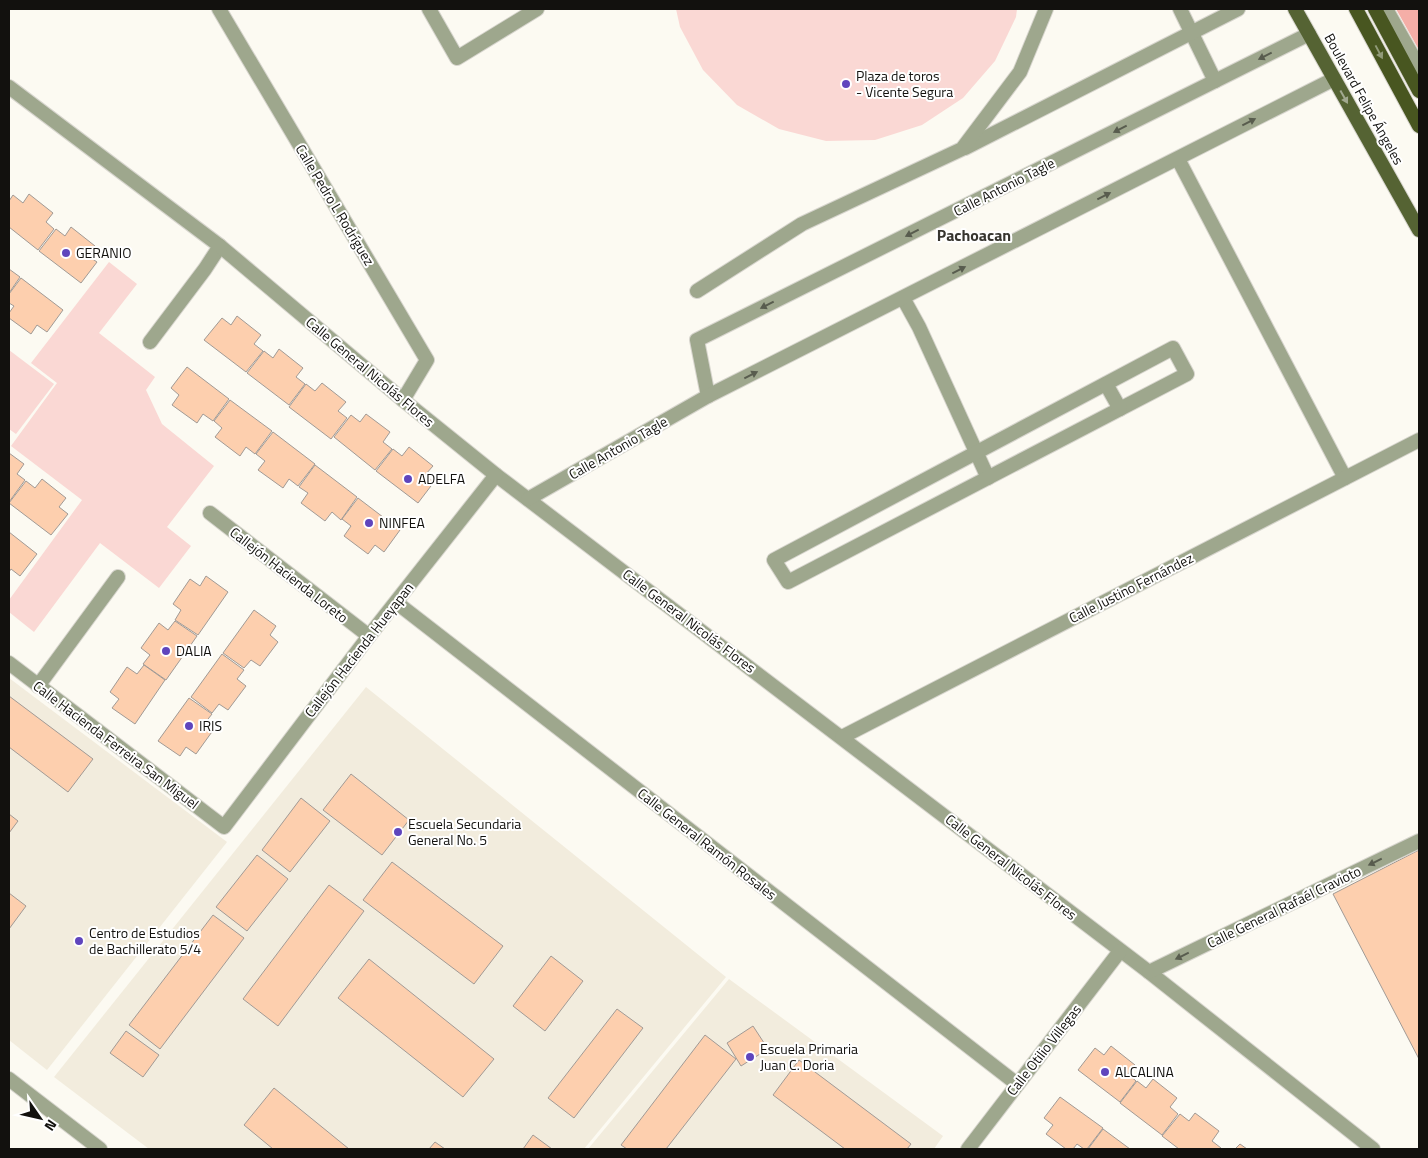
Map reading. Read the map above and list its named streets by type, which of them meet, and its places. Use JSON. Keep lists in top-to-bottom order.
{
  "streets": {
    "main road": ["Boulevard Felipe Ángeles"],
    "street": [
      "Calle Antonio Tagle",
      "Calle Pedro L Rodríguez",
      "Calle General Nicolás Flores",
      "Callejón Hacienda Loreto",
      "Calle Justino Fernández",
      "Callejón Hacienda Hueyapan",
      "Calle Hacienda Ferreira San Miguel",
      "Calle General Ramón Rosales",
      "Calle General Rafaél Cravioto",
      "Calle Otilio Villegas"
    ]
  },
  "crossings": [
    ["Boulevard Felipe Ángeles", "Calle Antonio Tagle"],
    ["Calle Antonio Tagle", "Calle General Nicolás Flores"],
    ["Calle Pedro L Rodríguez", "Calle General Nicolás Flores"],
    ["Calle General Nicolás Flores", "Calle Justino Fernández"],
    ["Calle General Nicolás Flores", "Callejón Hacienda Hueyapan"],
    ["Calle General Nicolás Flores", "Calle General Rafaél Cravioto"],
    ["Calle General Nicolás Flores", "Calle Otilio Villegas"],
    ["Callejón Hacienda Loreto", "Callejón Hacienda Hueyapan"],
    ["Callejón Hacienda Hueyapan", "Calle Hacienda Ferreira San Miguel"],
    ["Callejón Hacienda Hueyapan", "Calle General Ramón Rosales"],
    ["Calle General Ramón Rosales", "Calle Otilio Villegas"]
  ],
  "one_way": ["Boulevard Felipe Ángeles", "Calle General Rafaél Cravioto"],
  "districts": ["Pachoacan"],
  "places": [
    "Plaza de toros - Vicente Segura",
    "GERANIO",
    "ADELFA",
    "NINFEA",
    "DALIA",
    "IRIS",
    "Escuela Secundaria General No. 5",
    "Centro de Estudios de Bachillerato 5/4",
    "Escuela Primaria Juan C. Doria",
    "ALCALINA"
  ],
  "north": "bottom right"
}
